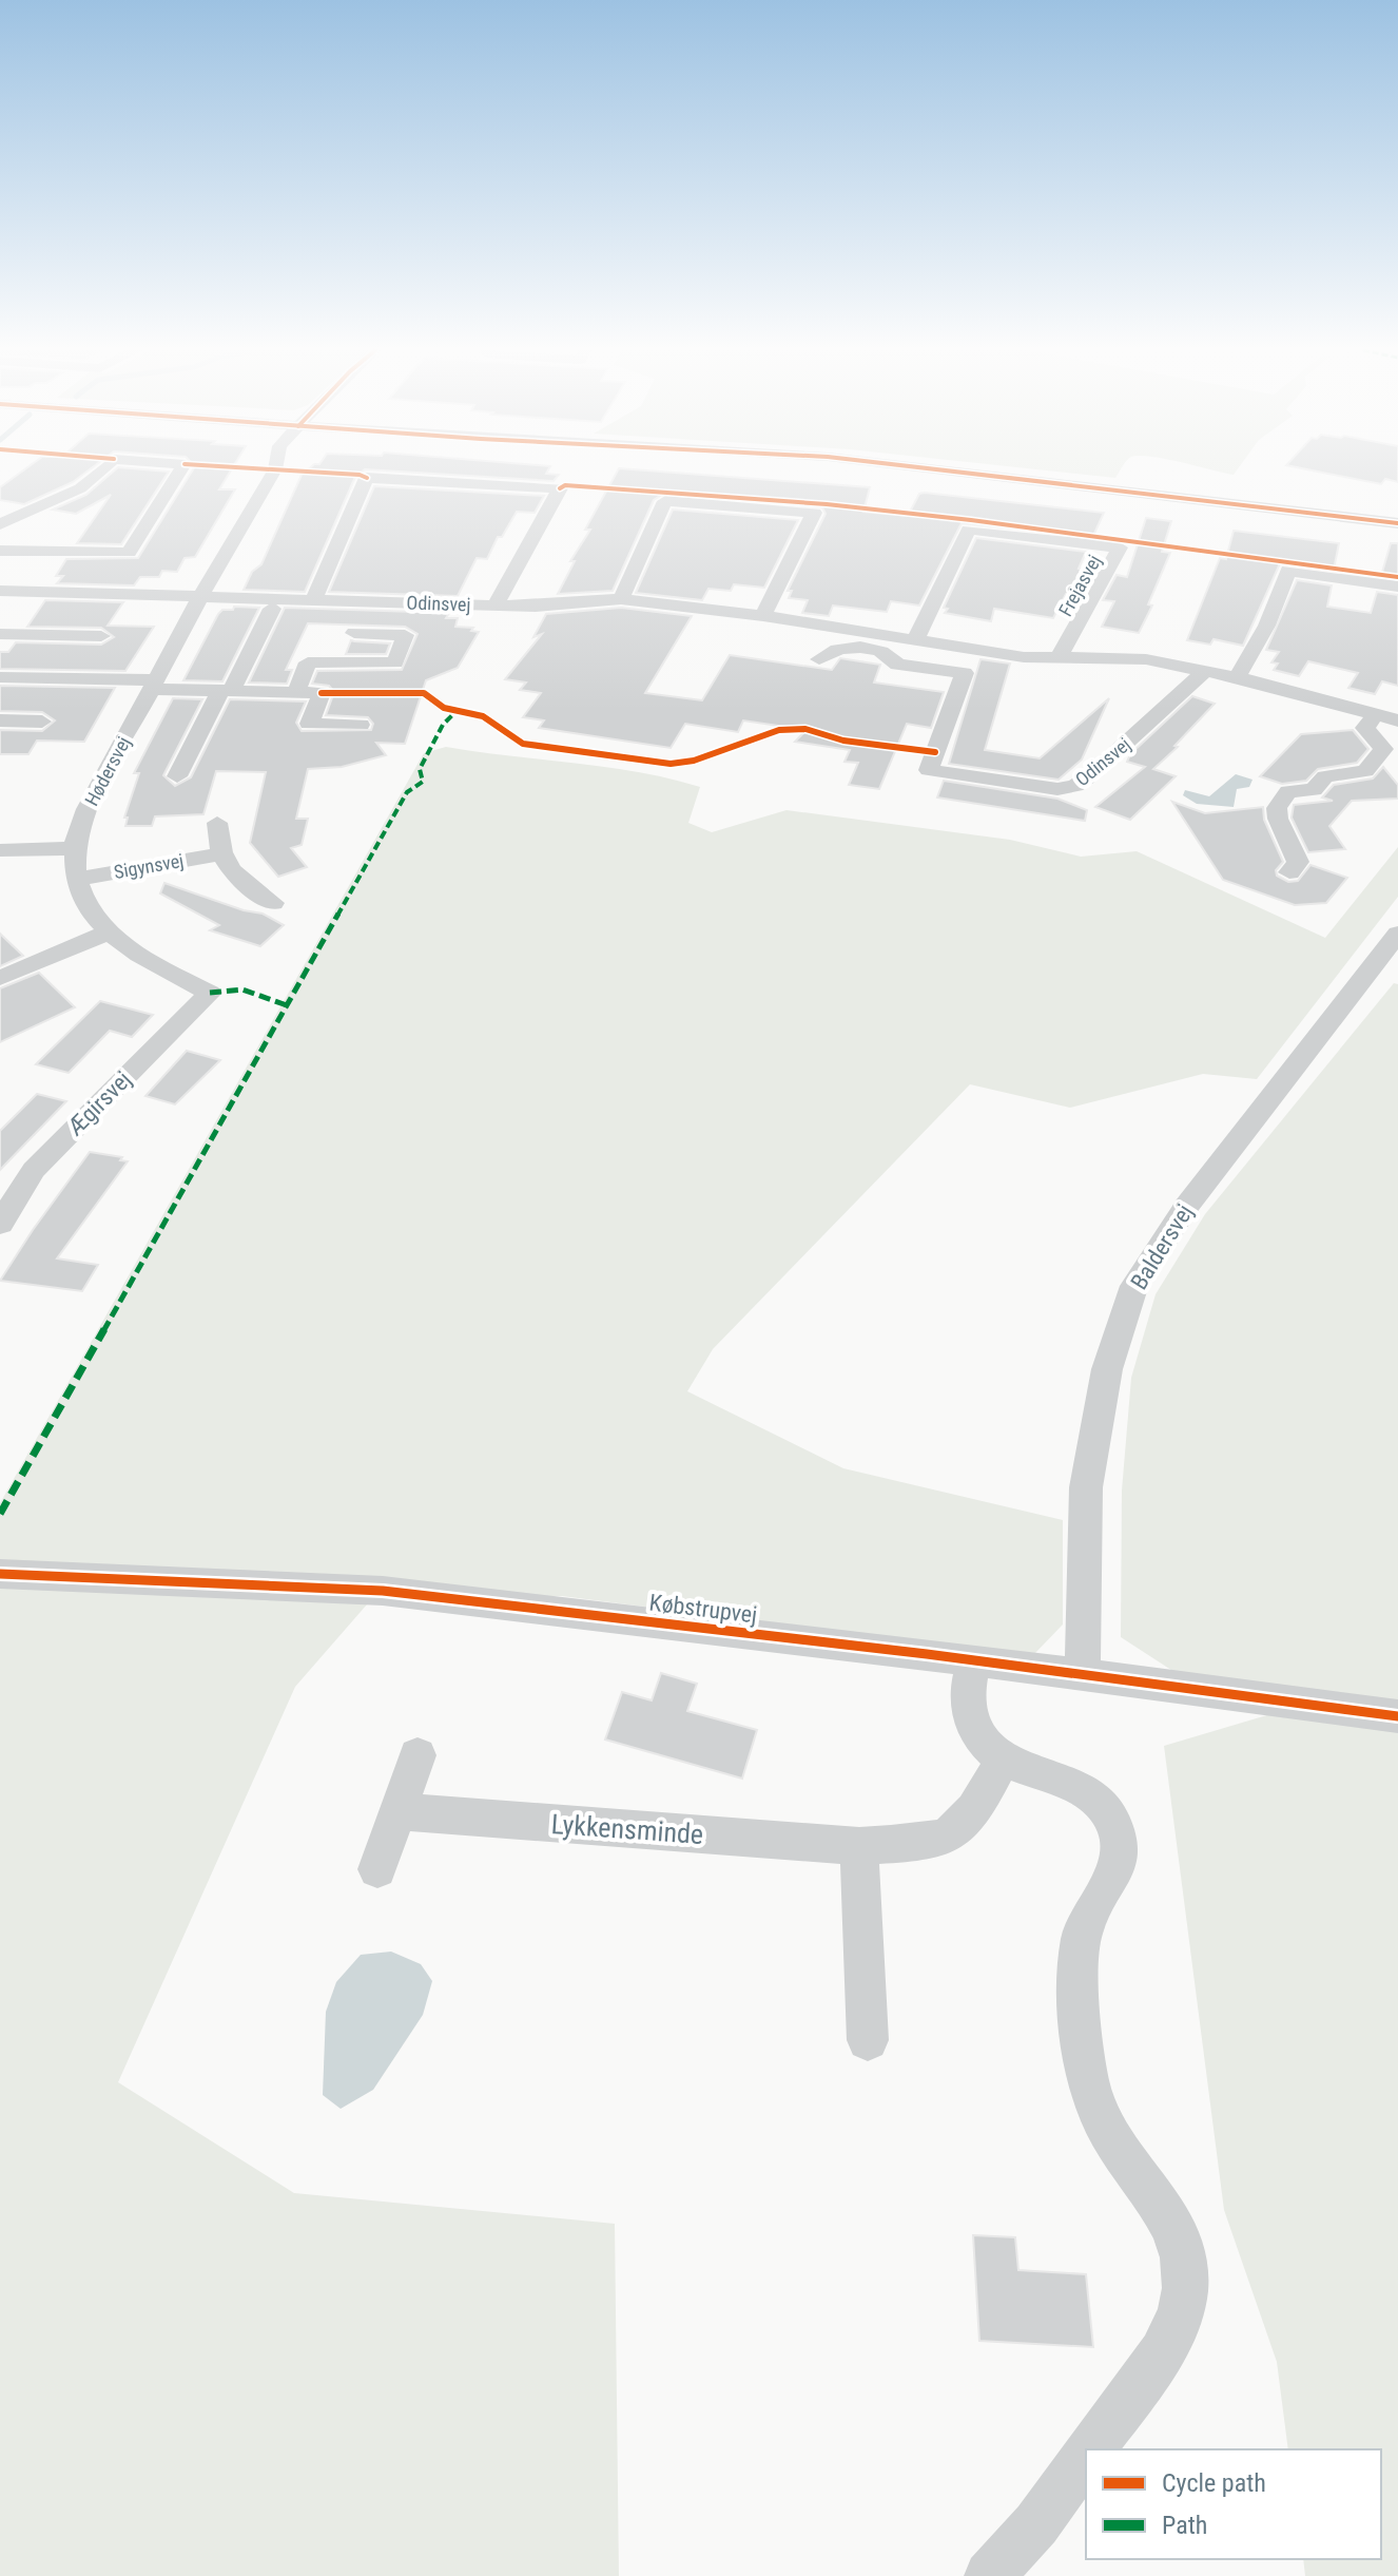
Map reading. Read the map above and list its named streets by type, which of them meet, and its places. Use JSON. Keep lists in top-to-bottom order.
{
  "streets": {
    "street": [
      "Frejasvej",
      "Odinsvej",
      "Hødersvej",
      "Sigynsvej",
      "Ægirsvej",
      "Baldersvej",
      "Købstrupvej",
      "Lykkensminde"
    ]
  },
  "crossings": [
    ["Frejasvej", "Odinsvej"],
    ["Odinsvej", "Hødersvej"],
    ["Hødersvej", "Sigynsvej"],
    ["Hødersvej", "Ægirsvej"],
    ["Baldersvej", "Købstrupvej"]
  ],
  "legend": ["Cycle path", "Path"]
}
